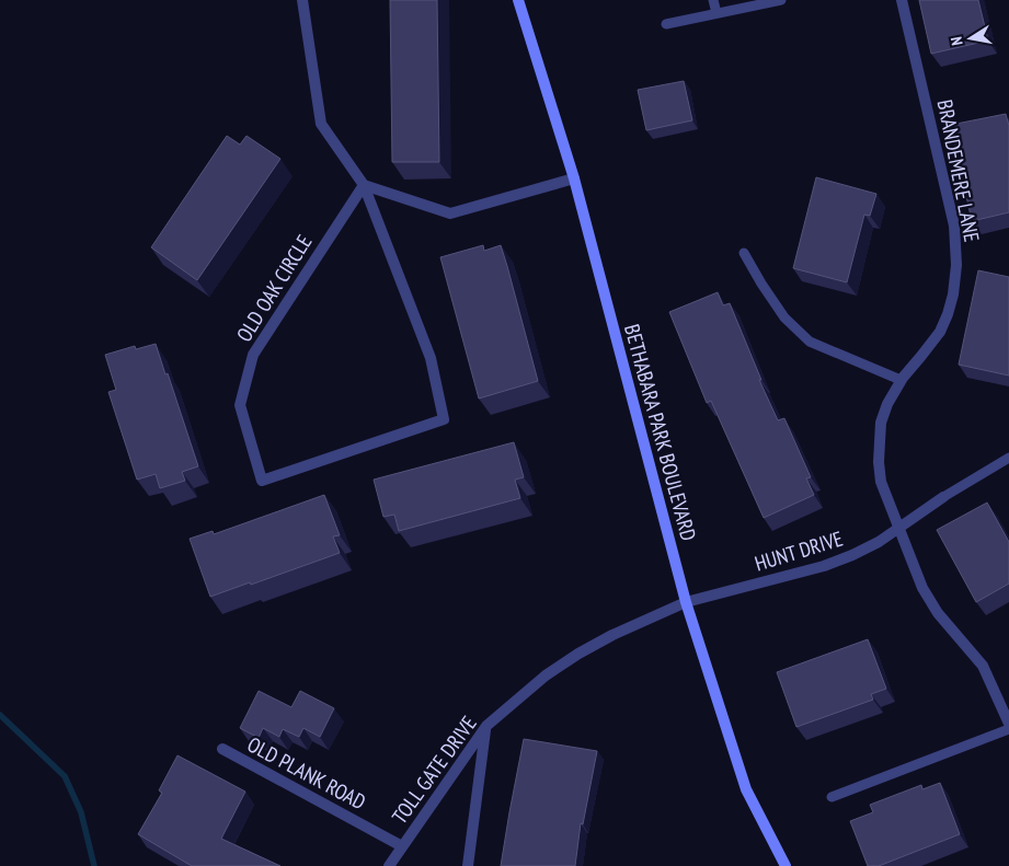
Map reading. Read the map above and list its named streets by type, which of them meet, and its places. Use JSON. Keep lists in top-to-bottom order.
{
  "streets": {
    "street": [
      "BRANDEMERE LANE",
      "OLD OAK CIRCLE",
      "BETHABARA PARK BOULEVARD",
      "HUNT DRIVE",
      "TOLL GATE DRIVE",
      "OLD PLANK ROAD"
    ]
  },
  "crossings": [
    ["BRANDEMERE LANE", "HUNT DRIVE"],
    ["BETHABARA PARK BOULEVARD", "HUNT DRIVE"],
    ["BETHABARA PARK BOULEVARD", "TOLL GATE DRIVE"],
    ["HUNT DRIVE", "TOLL GATE DRIVE"],
    ["TOLL GATE DRIVE", "OLD PLANK ROAD"]
  ],
  "north": "left"
}
